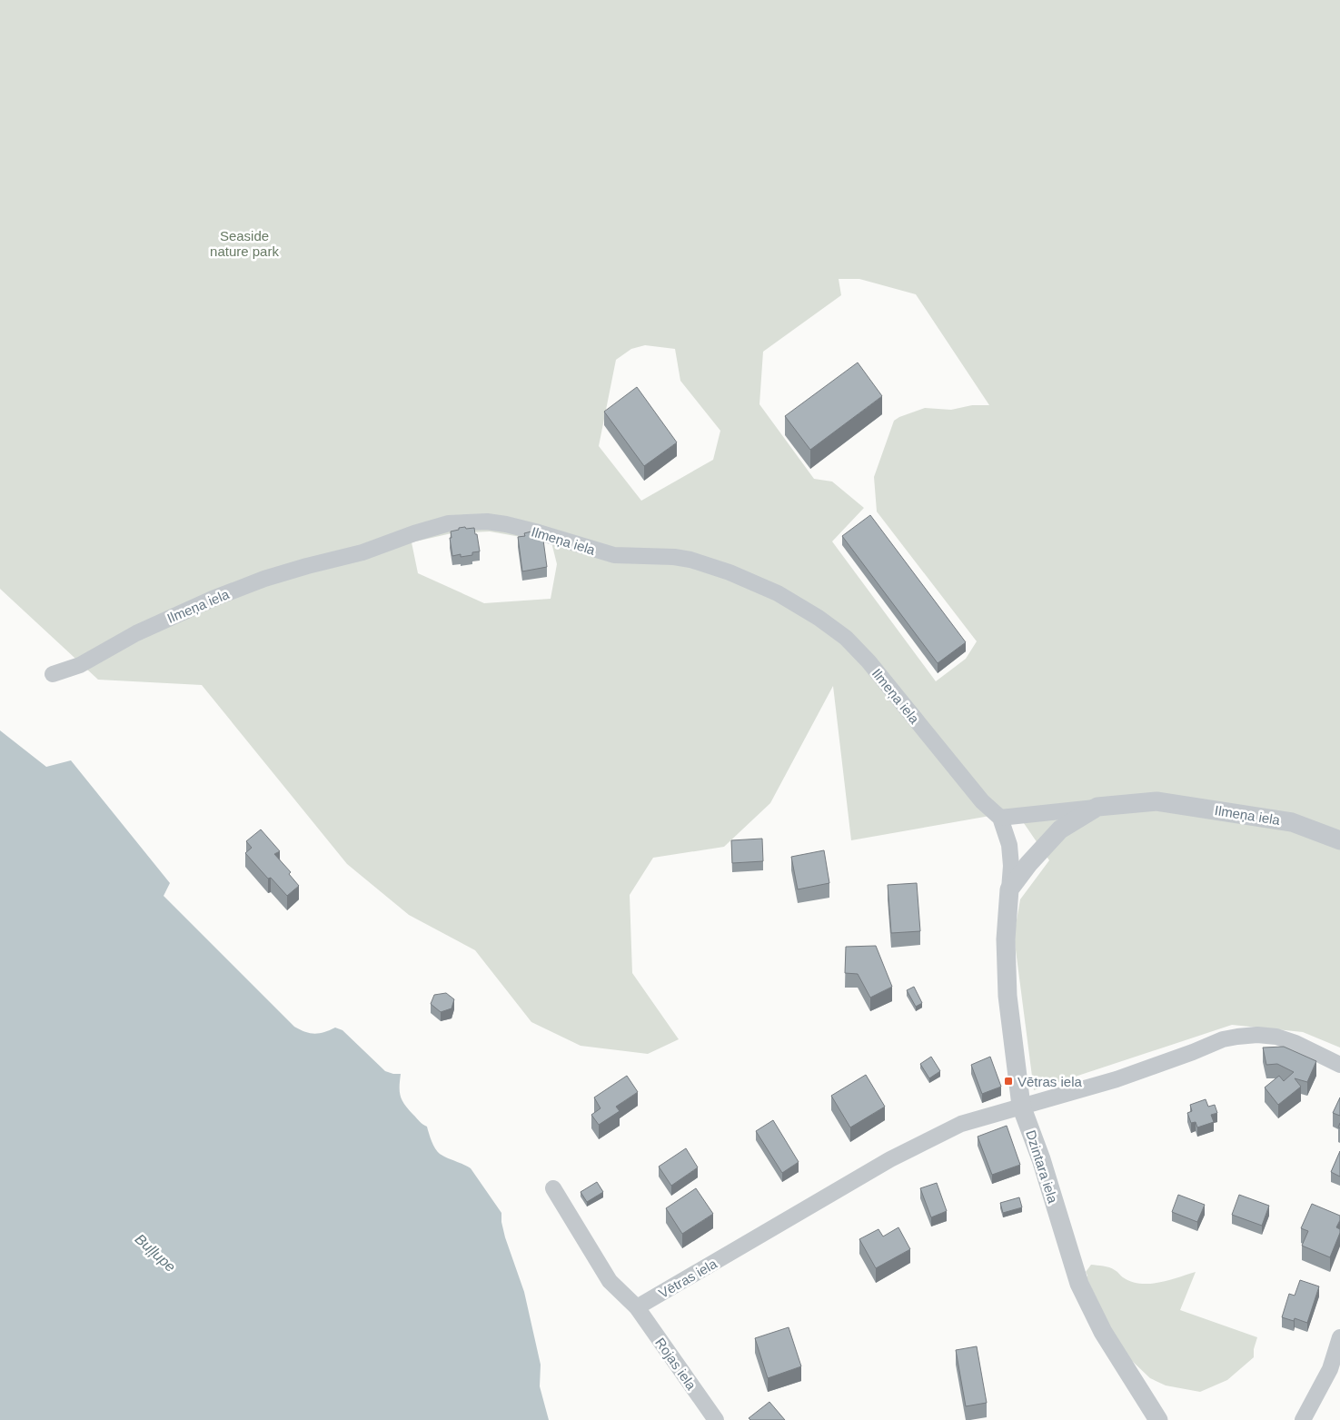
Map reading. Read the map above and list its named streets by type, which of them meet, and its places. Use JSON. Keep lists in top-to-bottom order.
{
  "streets": {
    "street": [
      "Ilmeņa iela",
      "Dzintara iela",
      "Vētras iela",
      "Rojas iela"
    ]
  },
  "crossings": [
    ["Ilmeņa iela", "Dzintara iela"],
    ["Dzintara iela", "Vētras iela"],
    ["Vētras iela", "Rojas iela"]
  ],
  "water": ["Buļļupe"],
  "parks": ["Seaside nature park"],
  "places": {
    "transit": ["Vētras iela"]
  }
}
